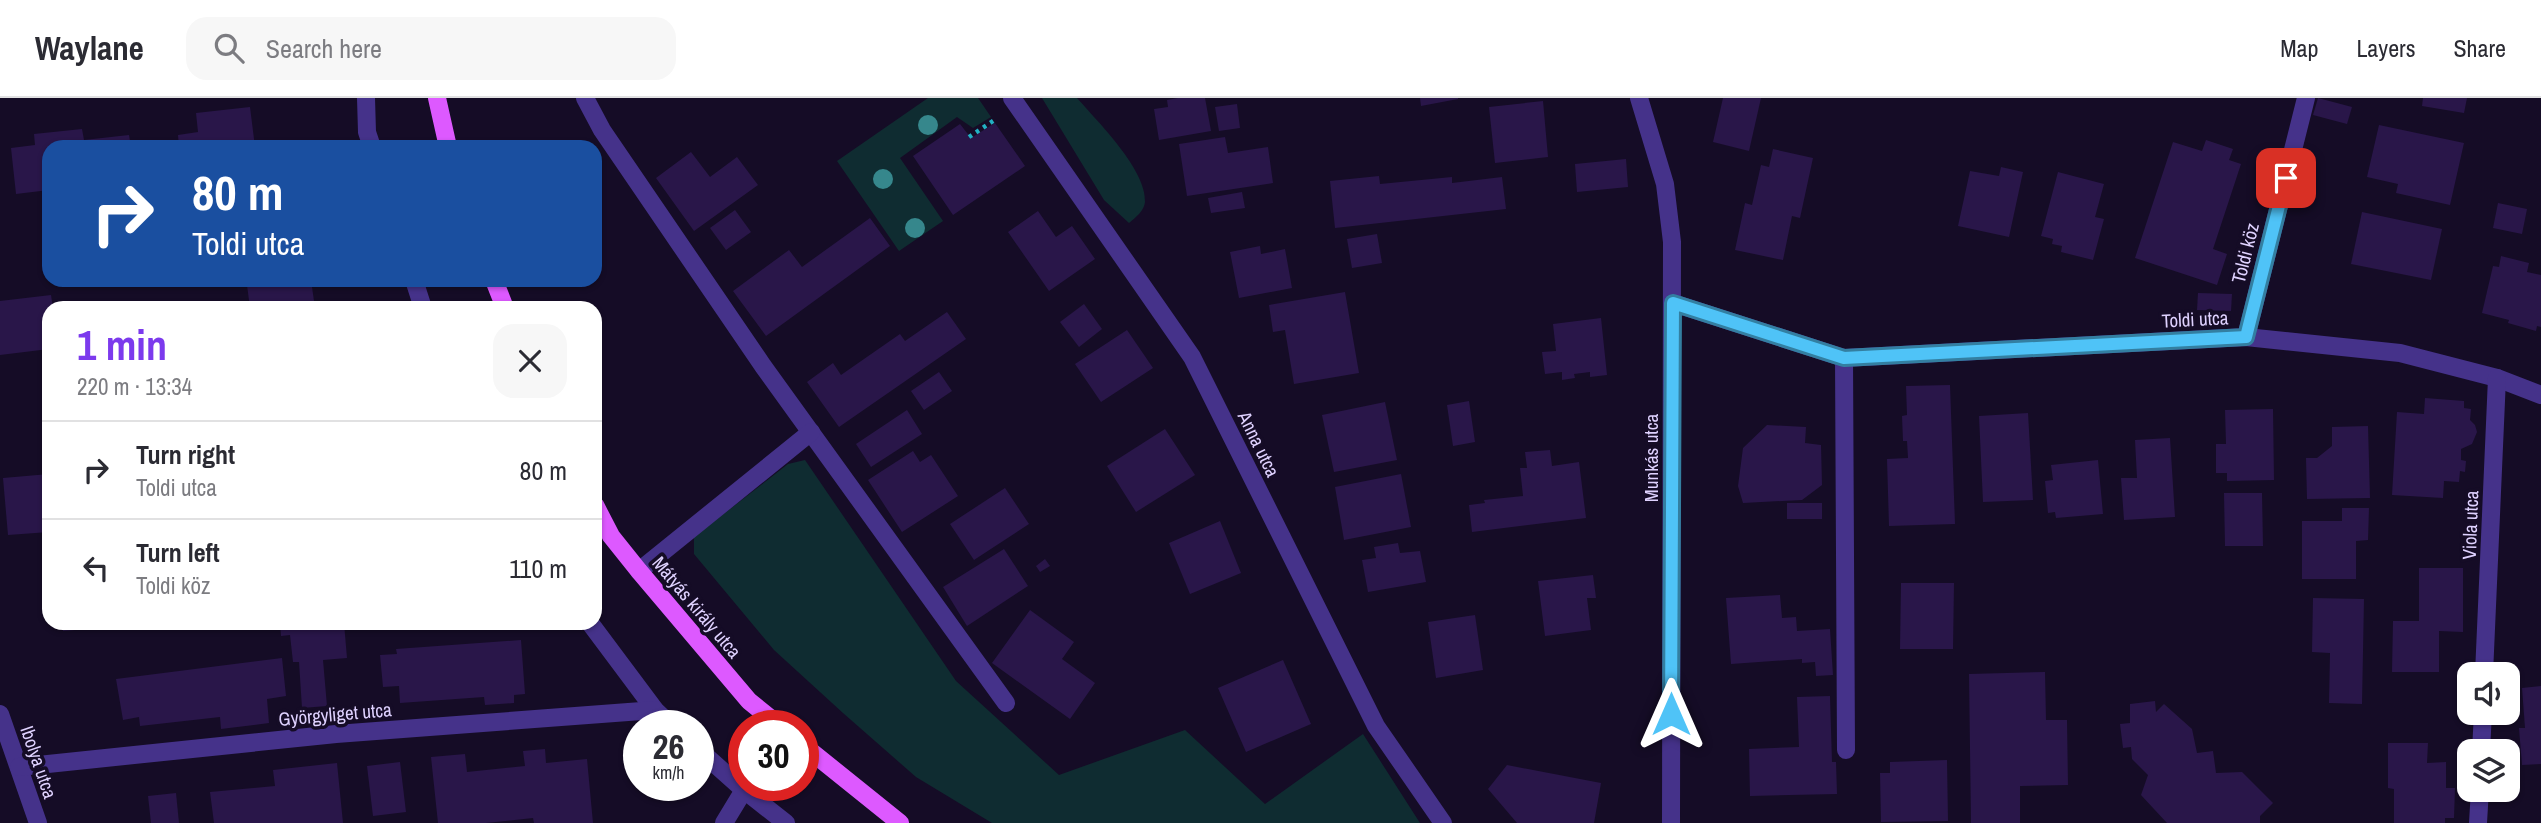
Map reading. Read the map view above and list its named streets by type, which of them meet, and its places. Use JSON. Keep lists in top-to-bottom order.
{
  "streets": {
    "main road": ["Mátyás király utca"],
    "street": [
      "Toldi köz",
      "Toldi utca",
      "Anna utca",
      "Munkás utca",
      "Viola utca",
      "Györgyliget utca",
      "Ibolya utca"
    ]
  },
  "crossings": [
    ["Toldi köz", "Toldi utca"],
    ["Toldi utca", "Munkás utca"],
    ["Toldi utca", "Viola utca"],
    ["Györgyliget utca", "Ibolya utca"]
  ],
  "page": {
    "header": "Waylane",
    "search": "Search here",
    "nav": ["Map", "Layers", "Share"],
    "turn": ["80 m", "Toldi utca"],
    "heading": ["1 min", "220 m · 13:34"],
    "list": [
      {
        "name": "Turn right",
        "note": "Toldi utca",
        "value": "80 m"
      },
      {
        "name": "Turn left",
        "note": "Toldi köz",
        "value": "110 m"
      }
    ],
    "speed": "26 km/h",
    "limit": "30"
  }
}
